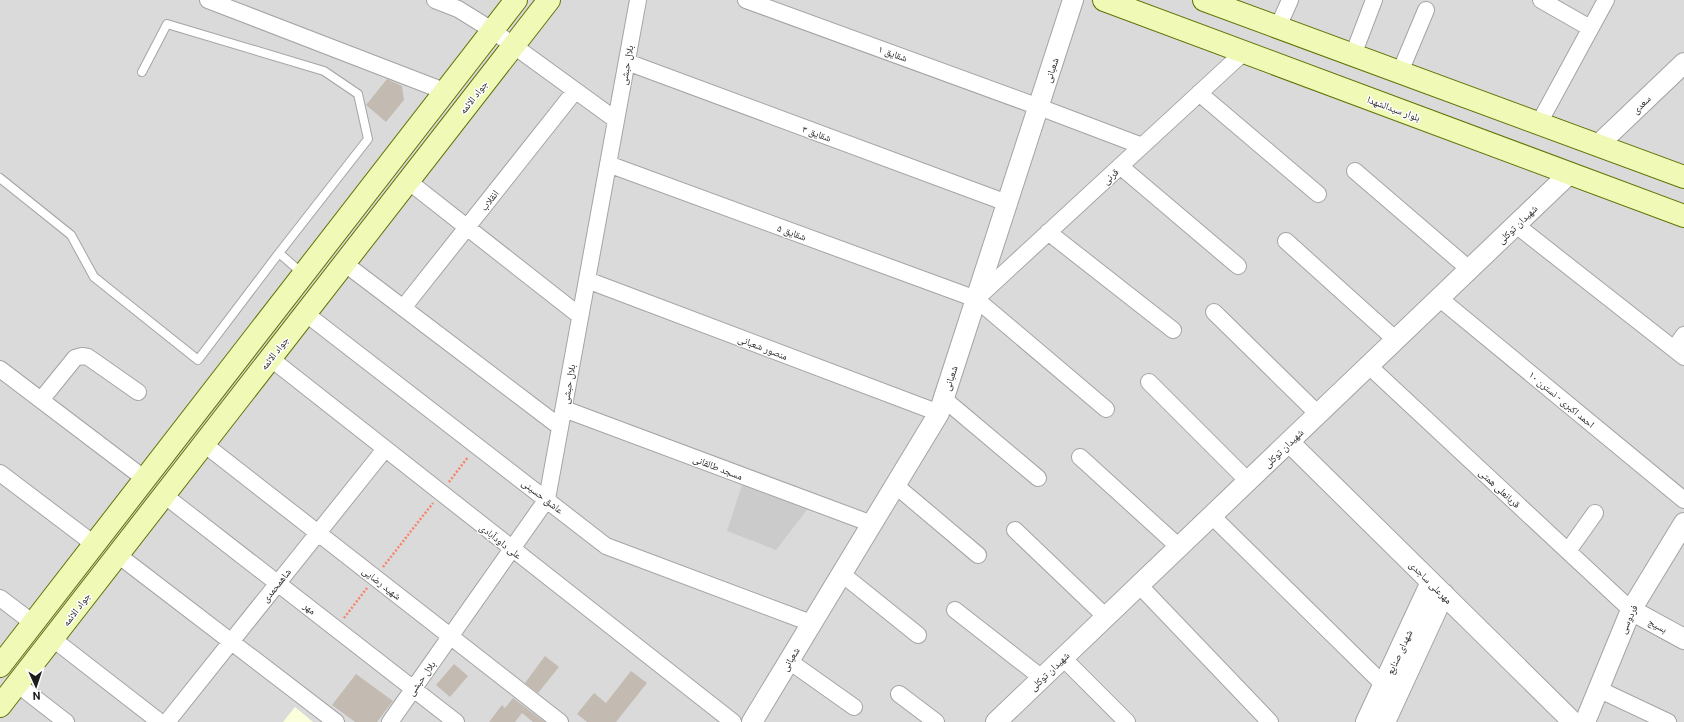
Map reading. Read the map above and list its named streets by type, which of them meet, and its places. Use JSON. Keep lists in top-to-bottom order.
{
  "streets": {
    "main road": ["جواد الائمه", "بلوار سیدالشهدا"],
    "street": [
      "شقایق ۱",
      "بلال حبشی",
      "شعبانی",
      "سعدی",
      "شقایق ۳",
      "قرنی",
      "انقلاب",
      "شهیدان توکلی",
      "شقایق ۵",
      "منصور شعبانی",
      "احمد اکبری - نسترن ۱۰",
      "مسجد طالقانی",
      "قربانعلی همتی",
      "عاشق حسینی",
      "علی داودآبادی",
      "مهرعلی ساجدی",
      "شهید رضایی",
      "شاهمحمدی",
      "مهر",
      "فردوسی",
      "بسیج",
      "شهدای صنایع"
    ]
  },
  "crossings": [
    ["شقایق ۱", "شعبانی"],
    ["شقایق ۱", "قرنی"],
    ["بلال حبشی", "شقایق ۳"],
    ["بلال حبشی", "شقایق ۵"],
    ["بلال حبشی", "منصور شعبانی"],
    ["بلال حبشی", "مسجد طالقانی"],
    ["بلال حبشی", "عاشق حسینی"],
    ["بلال حبشی", "علی داودآبادی"],
    ["بلال حبشی", "شهید رضایی"],
    ["بلال حبشی", "مهر"],
    ["شعبانی", "شقایق ۳"],
    ["شعبانی", "قرنی"],
    ["شعبانی", "شقایق ۵"],
    ["شعبانی", "منصور شعبانی"],
    ["شعبانی", "مسجد طالقانی"],
    ["شعبانی", "عاشق حسینی"],
    ["جواد الائمه", "عاشق حسینی"],
    ["جواد الائمه", "علی داودآبادی"],
    ["جواد الائمه", "شهید رضایی"],
    ["جواد الائمه", "مهر"],
    ["بلوار سیدالشهدا", "قرنی"],
    ["بلوار سیدالشهدا", "شهیدان توکلی"],
    ["قرنی", "شقایق ۵"],
    ["شهیدان توکلی", "احمد اکبری - نسترن ۱۰"],
    ["شهیدان توکلی", "قربانعلی همتی"],
    ["شهیدان توکلی", "مهرعلی ساجدی"],
    ["قربانعلی همتی", "فردوسی"],
    ["قربانعلی همتی", "بسیج"],
    ["علی داودآبادی", "شاهمحمدی"],
    ["مهرعلی ساجدی", "شهدای صنایع"],
    ["شهید رضایی", "شاهمحمدی"],
    ["شاهمحمدی", "مهر"],
    ["فردوسی", "بسیج"]
  ],
  "north": "bottom"
}
